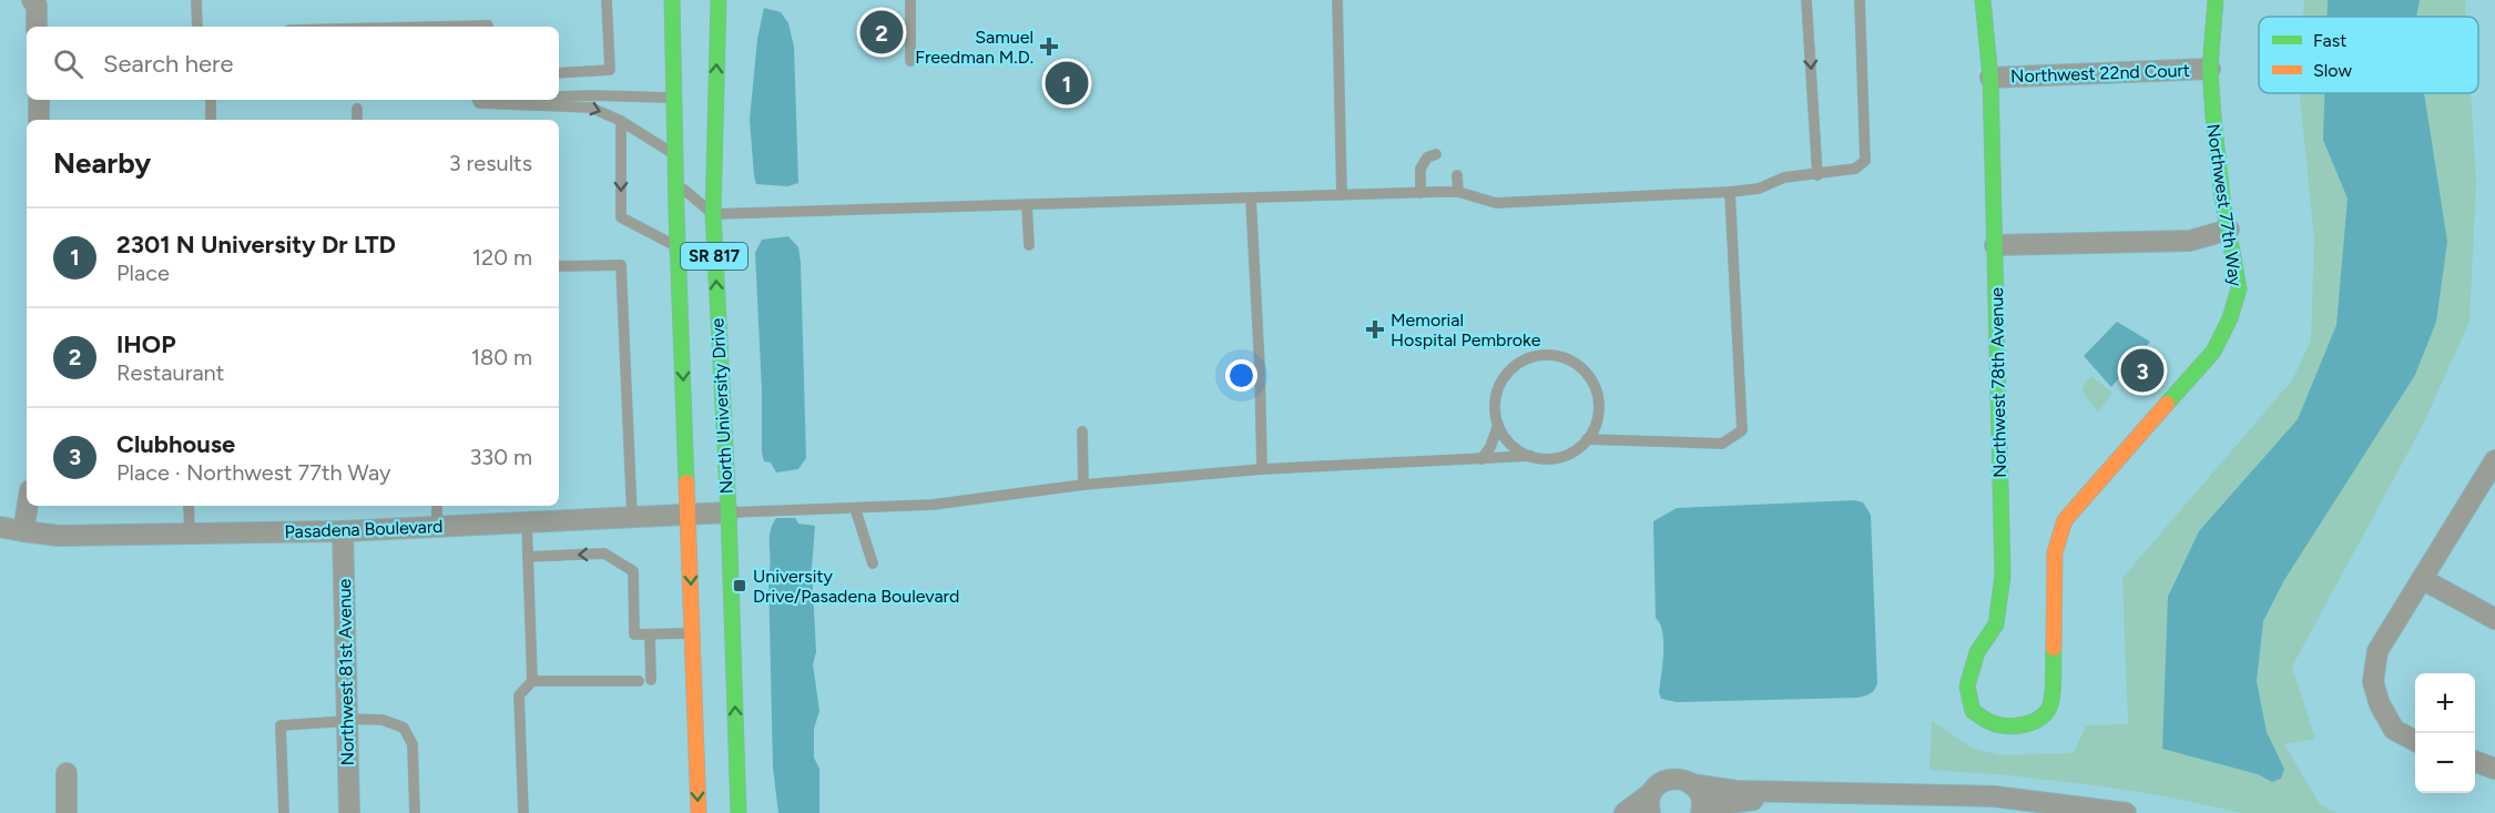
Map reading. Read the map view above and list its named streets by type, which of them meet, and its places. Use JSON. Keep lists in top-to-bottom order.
{
  "streets": {
    "main road": [
      "Northwest 77th Way",
      "SR 817",
      "Northwest 78th Avenue",
      "North University Drive"
    ],
    "street": ["Northwest 22nd Court", "Pasadena Boulevard", "Northwest 81st Avenue"]
  },
  "crossings": [
    ["Northwest 22nd Court", "Northwest 77th Way"],
    ["Northwest 22nd Court", "Northwest 78th Avenue"],
    ["Northwest 77th Way", "Northwest 78th Avenue"],
    ["North University Drive", "Pasadena Boulevard"],
    ["Pasadena Boulevard", "Northwest 81st Avenue"]
  ],
  "places": {
    "health": ["Samuel Freedman M.D.", "Memorial Hospital Pembroke"],
    "transit": ["University Drive/Pasadena Boulevard"]
  },
  "legend": ["Fast", "Slow"],
  "page": {
    "pins": ["2", "1", "3"],
    "search": "Search here",
    "heading": ["Nearby", "3 results"],
    "list": [
      {
        "mark": "1",
        "name": "2301 N University Dr LTD",
        "note": "Place",
        "value": "120 m"
      },
      {
        "mark": "2",
        "name": "IHOP",
        "note": "Restaurant",
        "value": "180 m"
      },
      {
        "mark": "3",
        "name": "Clubhouse",
        "note": "Place · Northwest 77th Way",
        "value": "330 m"
      }
    ],
    "map_buttons": ["+", "−"]
  }
}
